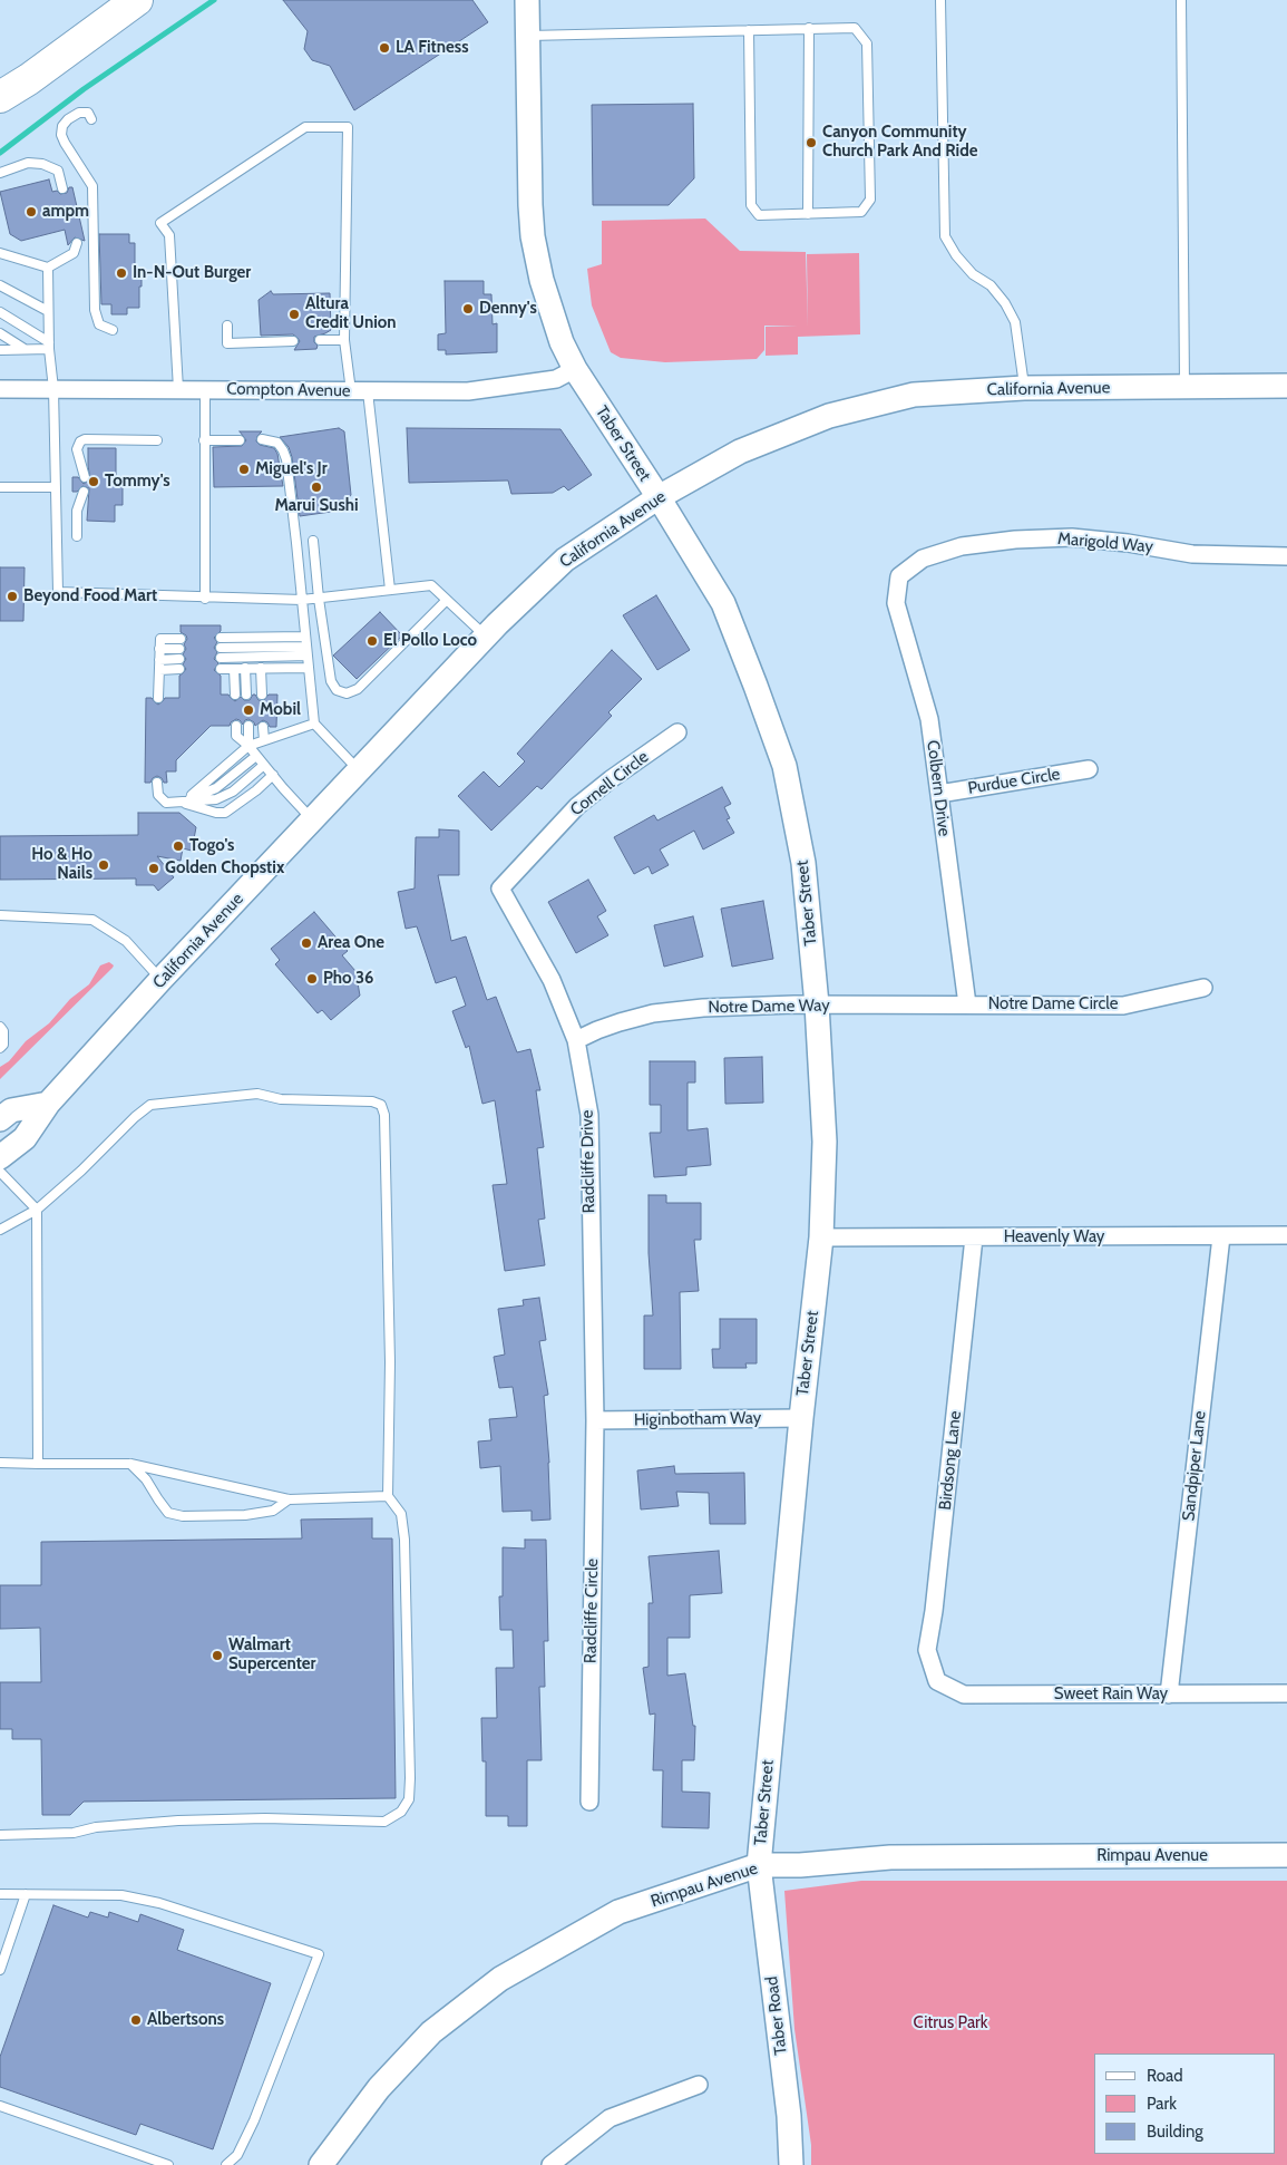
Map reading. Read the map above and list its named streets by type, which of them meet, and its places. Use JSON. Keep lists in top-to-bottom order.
{
  "streets": {
    "main road": [
      "California Avenue",
      "Taber Street",
      "Rimpau Avenue",
      "Taber Road"
    ],
    "street": [
      "Compton Avenue",
      "Marigold Way",
      "Purdue Circle",
      "Cornell Circle",
      "Colbern Drive",
      "Notre Dame Circle",
      "Notre Dame Way",
      "Radcliffe Drive",
      "Heavenly Way",
      "Higinbotham Way",
      "Birdsong Lane",
      "Sandpiper Lane",
      "Radcliffe Circle",
      "Sweet Rain Way"
    ]
  },
  "crossings": [
    ["California Avenue", "Taber Street"],
    ["Compton Avenue", "Taber Street"],
    ["Taber Street", "Notre Dame Way"],
    ["Taber Street", "Heavenly Way"],
    ["Taber Street", "Higinbotham Way"],
    ["Taber Street", "Rimpau Avenue"],
    ["Taber Street", "Taber Road"],
    ["Marigold Way", "Colbern Drive"],
    ["Purdue Circle", "Colbern Drive"],
    ["Cornell Circle", "Radcliffe Drive"],
    ["Colbern Drive", "Notre Dame Circle"],
    ["Colbern Drive", "Notre Dame Way"],
    ["Notre Dame Circle", "Notre Dame Way"],
    ["Notre Dame Way", "Radcliffe Drive"],
    ["Radcliffe Drive", "Higinbotham Way"],
    ["Radcliffe Drive", "Radcliffe Circle"],
    ["Heavenly Way", "Birdsong Lane"],
    ["Heavenly Way", "Sandpiper Lane"],
    ["Higinbotham Way", "Radcliffe Circle"],
    ["Birdsong Lane", "Sweet Rain Way"],
    ["Sandpiper Lane", "Sweet Rain Way"],
    ["Rimpau Avenue", "Taber Road"]
  ],
  "parks": ["Citrus Park"],
  "places": [
    "LA Fitness",
    "Canyon Community Church Park And Ride",
    "ampm",
    "In-N-Out Burger",
    "Denny's",
    "Altura Credit Union",
    "Miguel's Jr",
    "Tommy's",
    "Marui Sushi",
    "Beyond Food Mart",
    "El Pollo Loco",
    "Mobil",
    "Togo's",
    "Ho & Ho Nails",
    "Golden Chopstix",
    "Area One",
    "Pho 36",
    "Walmart Supercenter",
    "Albertsons"
  ],
  "legend": ["Road", "Park", "Building"]
}
